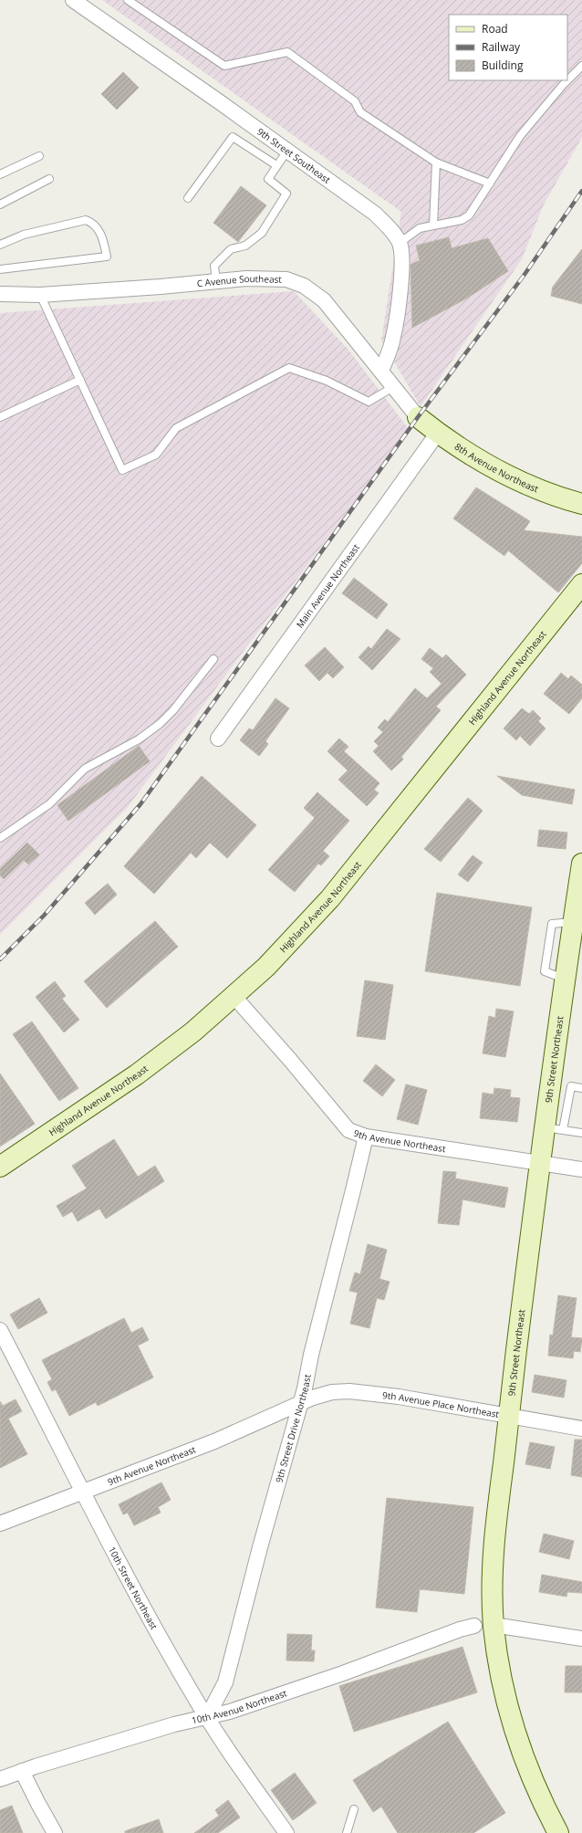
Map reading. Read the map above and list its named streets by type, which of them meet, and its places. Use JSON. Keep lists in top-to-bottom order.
{
  "streets": {
    "main road": ["8th Avenue Northeast", "Highland Avenue Northeast", "9th Street Northeast"],
    "street": [
      "9th Street Southeast",
      "C Avenue Southeast",
      "Main Avenue Northeast",
      "9th Avenue Northeast",
      "9th Avenue Place Northeast",
      "9th Street Drive Northeast",
      "10th Street Northeast",
      "10th Avenue Northeast"
    ]
  },
  "crossings": [
    ["9th Street Southeast", "C Avenue Southeast"],
    ["C Avenue Southeast", "8th Avenue Northeast"],
    ["8th Avenue Northeast", "Main Avenue Northeast"],
    ["Highland Avenue Northeast", "9th Avenue Northeast"],
    ["9th Street Northeast", "9th Avenue Northeast"],
    ["9th Street Northeast", "9th Avenue Place Northeast"],
    ["9th Street Northeast", "10th Avenue Northeast"],
    ["9th Avenue Northeast", "9th Avenue Place Northeast"],
    ["9th Avenue Northeast", "9th Street Drive Northeast"],
    ["9th Avenue Northeast", "10th Street Northeast"],
    ["9th Avenue Place Northeast", "9th Street Drive Northeast"],
    ["9th Street Drive Northeast", "10th Street Northeast"],
    ["9th Street Drive Northeast", "10th Avenue Northeast"],
    ["10th Street Northeast", "10th Avenue Northeast"]
  ],
  "legend": ["Road", "Railway", "Building"]
}
